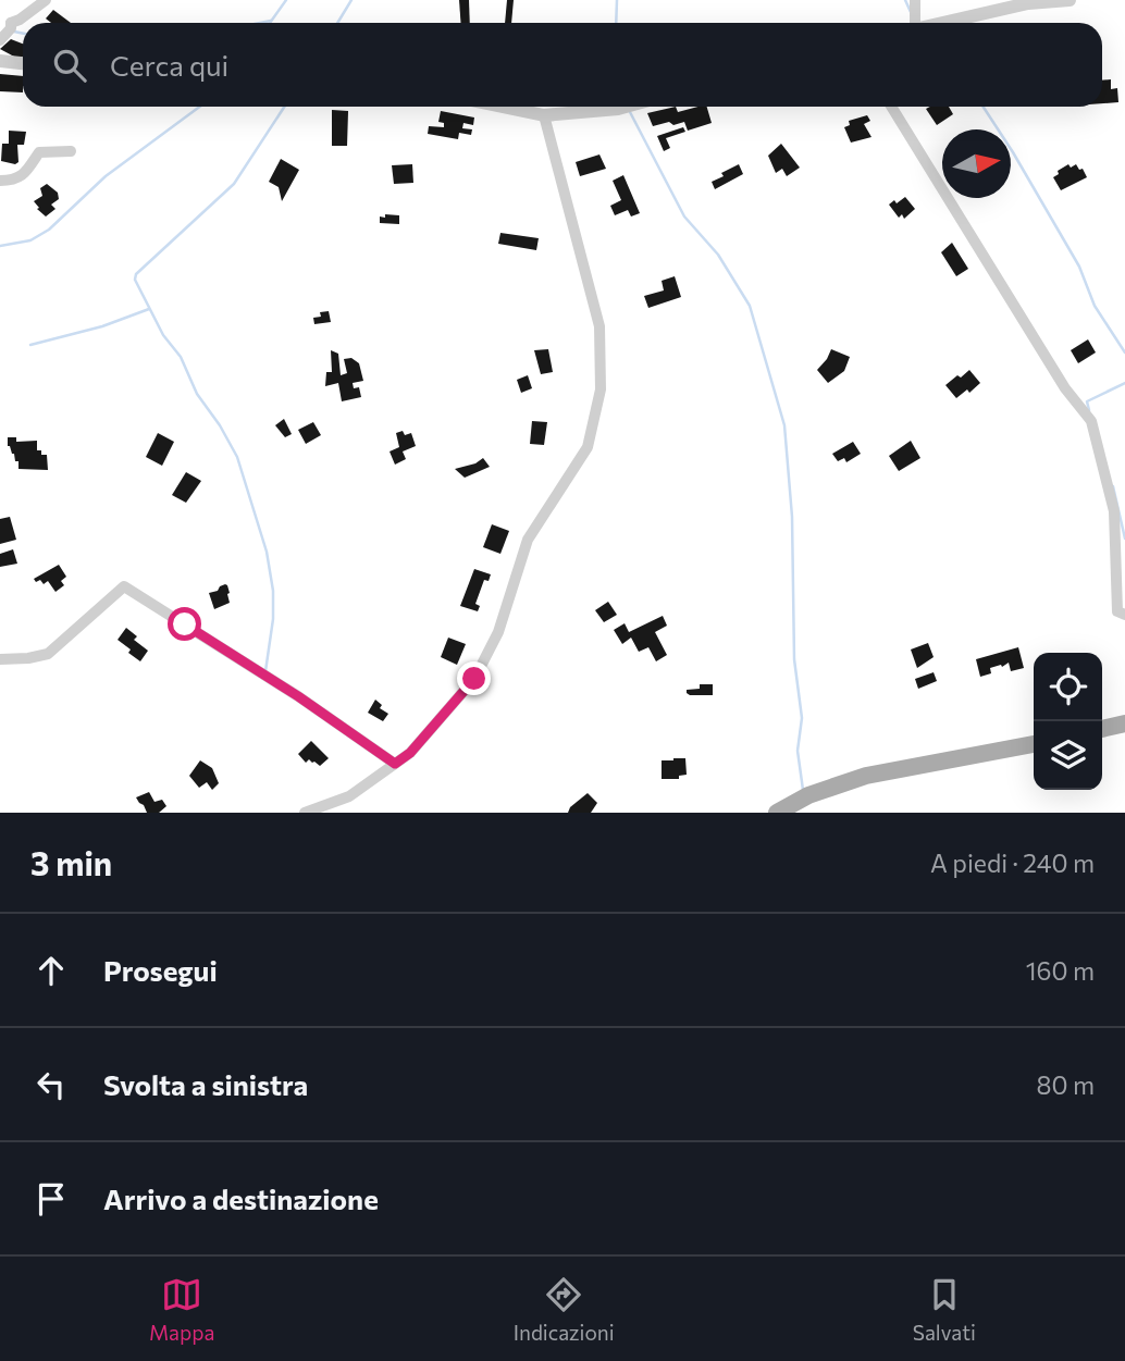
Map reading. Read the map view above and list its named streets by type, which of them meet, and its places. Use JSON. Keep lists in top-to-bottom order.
{
  "north": "right",
  "page": {
    "search": "Cerca qui",
    "heading": ["3 min", "A piedi · 240 m"],
    "list": [
      ["Prosegui", "160 m"],
      ["Svolta a sinistra", "80 m"],
      "Arrivo a destinazione"
    ],
    "nav": ["Mappa", "Indicazioni", "Salvati"]
  }
}
